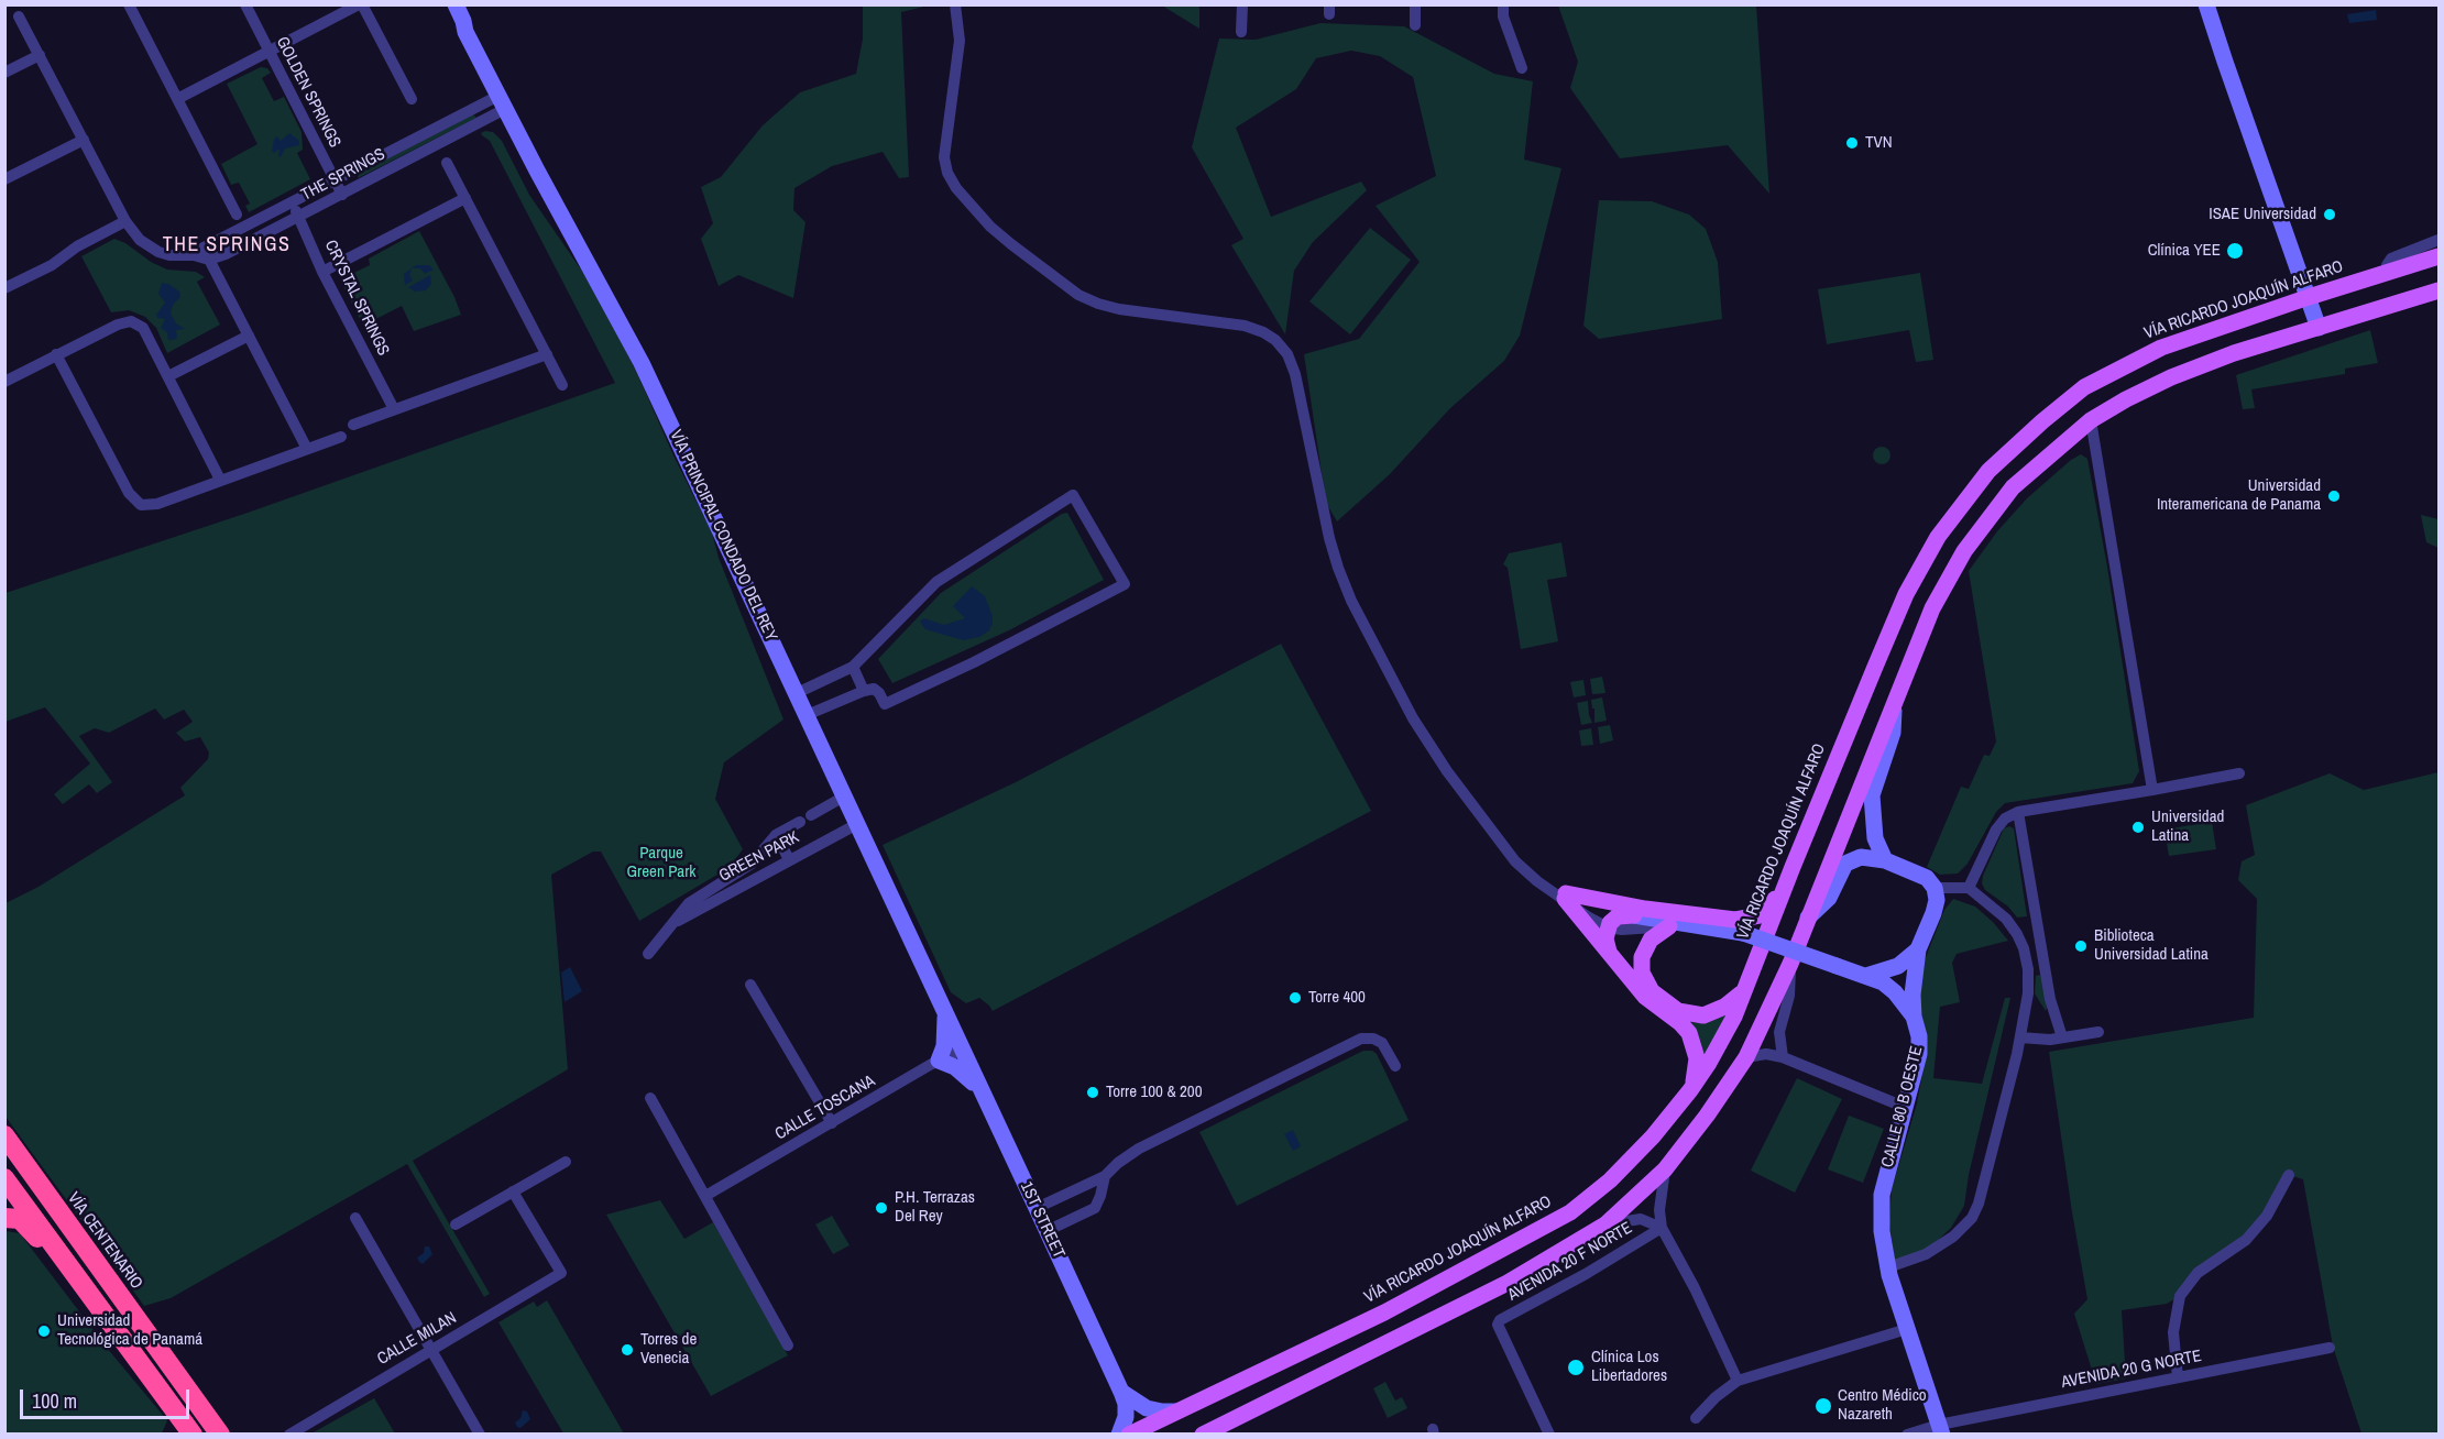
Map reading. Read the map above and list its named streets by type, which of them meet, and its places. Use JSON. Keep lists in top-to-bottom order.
{
  "streets": {
    "highway": ["VÍA CENTENARIO"],
    "main road": ["VÍA RICARDO JOAQUÍN ALFARO"],
    "street": [
      "GOLDEN SPRINGS",
      "THE SPRINGS",
      "CRYSTAL SPRINGS",
      "VÍA PRINCIPAL CONDADO DEL REY",
      "GREEN PARK",
      "CALLE 80 B OESTE",
      "CALLE TOSCANA",
      "1ST STREET",
      "AVENIDA 20 F NORTE",
      "CALLE MILAN",
      "AVENIDA 20 G NORTE"
    ]
  },
  "crossings": [
    ["GOLDEN SPRINGS", "THE SPRINGS"],
    ["THE SPRINGS", "CRYSTAL SPRINGS"],
    ["THE SPRINGS", "VÍA PRINCIPAL CONDADO DEL REY"],
    ["VÍA PRINCIPAL CONDADO DEL REY", "GREEN PARK"],
    ["VÍA PRINCIPAL CONDADO DEL REY", "CALLE TOSCANA"],
    ["VÍA PRINCIPAL CONDADO DEL REY", "1ST STREET"],
    ["CALLE 80 B OESTE", "AVENIDA 20 G NORTE"],
    ["CALLE TOSCANA", "1ST STREET"]
  ],
  "districts": ["THE SPRINGS"],
  "parks": ["Parque Green Park"],
  "places": [
    "TVN",
    "ISAE Universidad",
    "Clínica YEE",
    "Universidad Interamericana de Panama",
    "Universidad Latina",
    "Biblioteca Universidad Latina",
    "Torre 400",
    "Torre 100 & 200",
    "P.H. Terrazas Del Rey",
    "Universidad Tecnológica de Panamá",
    "Torres de Venecia",
    "Clínica Los Libertadores",
    "Centro Médico Nazareth"
  ],
  "scale_bar": "100 m"
}
